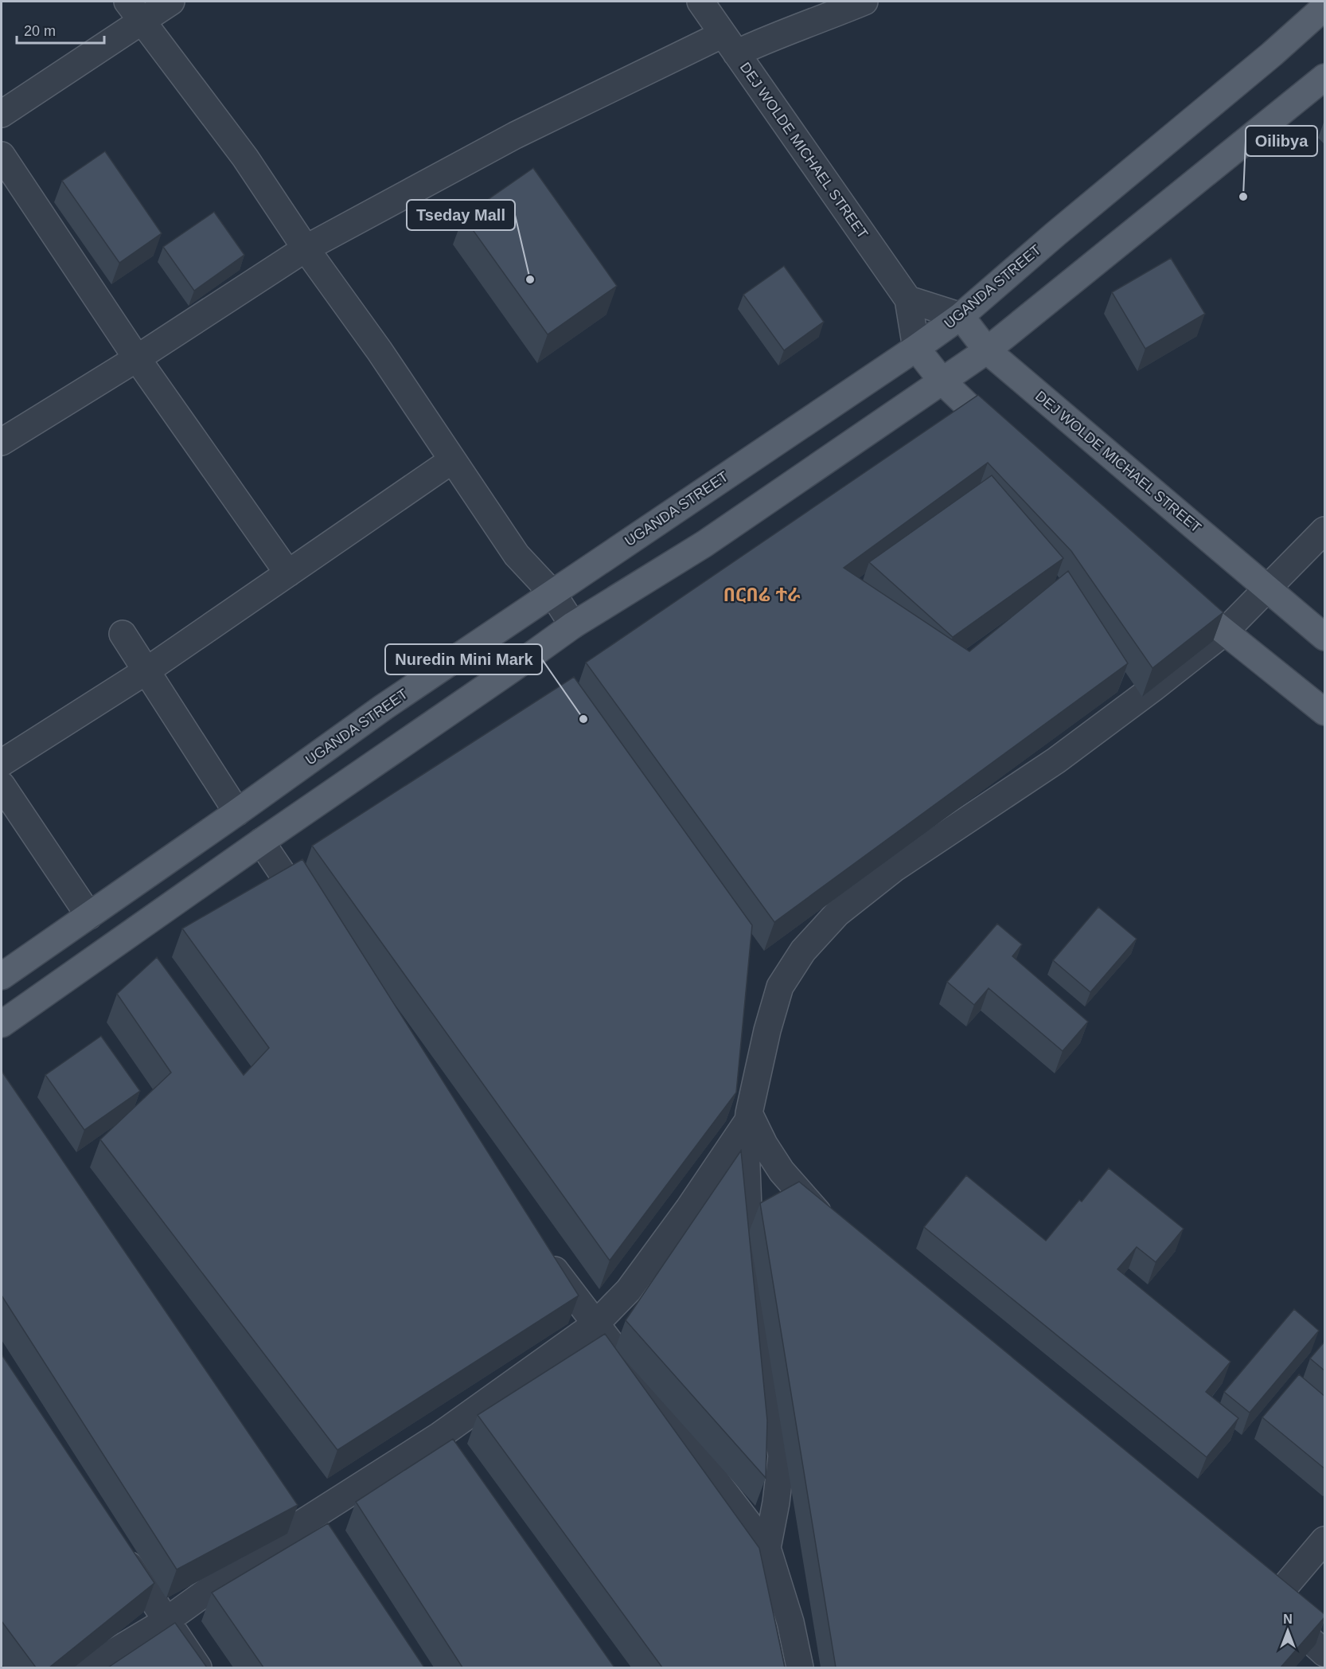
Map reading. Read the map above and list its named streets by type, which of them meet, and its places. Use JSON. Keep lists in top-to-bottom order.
{
  "streets": {
    "main road": ["DEJ WOLDE MICHAEL STREET", "UGANDA STREET"]
  },
  "crossings": [
    ["DEJ WOLDE MICHAEL STREET", "UGANDA STREET"]
  ],
  "districts": ["በርበሬ ተራ"],
  "places": ["Oilibya", "Tseday Mall", "Nuredin Mini Mark"],
  "scale_bar": "20 m",
  "north": "top"
}
